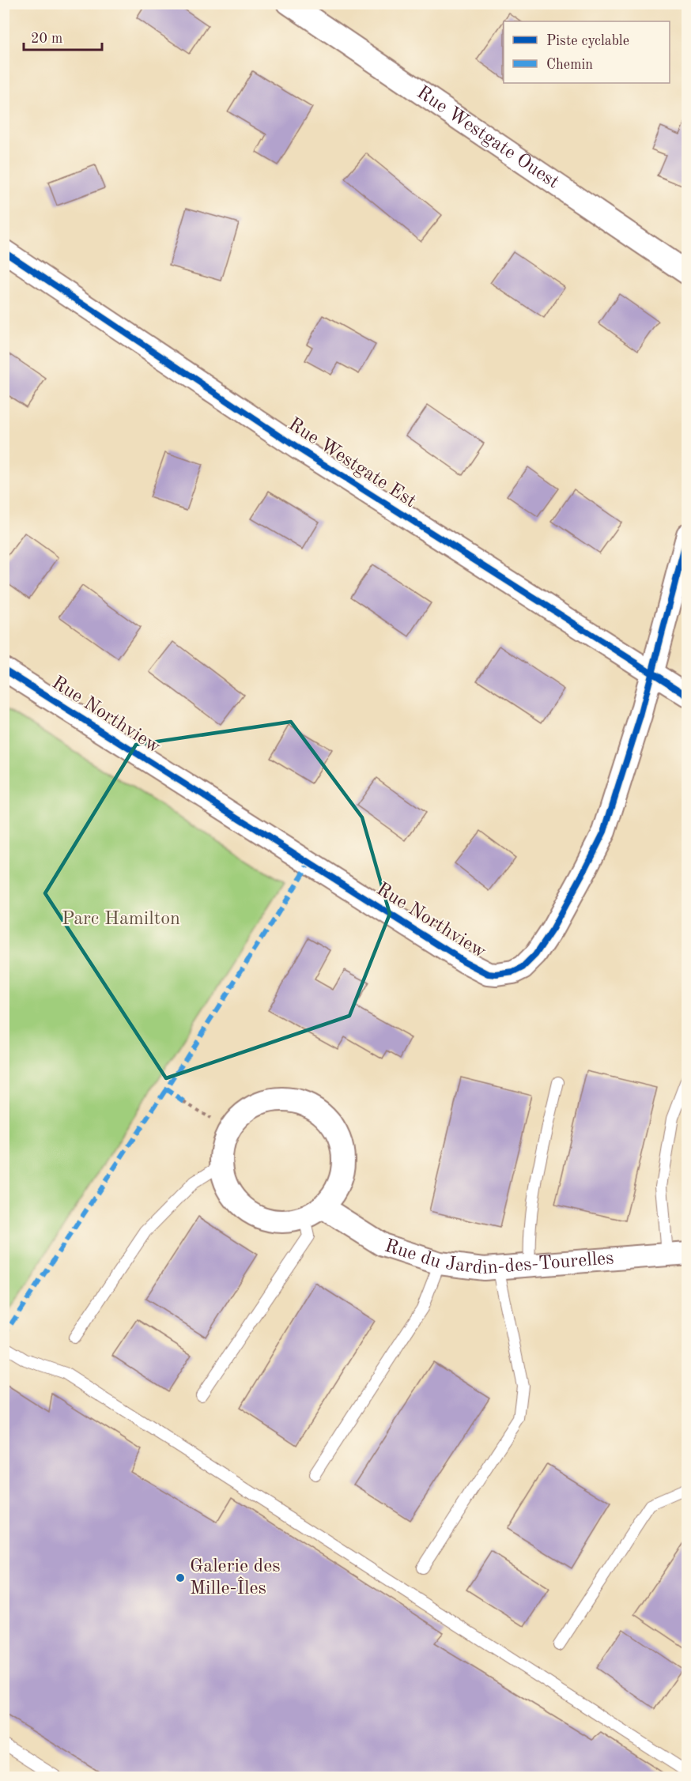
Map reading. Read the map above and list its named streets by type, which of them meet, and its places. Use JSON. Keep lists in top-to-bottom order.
{
  "streets": {
    "street": [
      "Rue Westgate Ouest",
      "Rue Westgate Est",
      "Rue Northview",
      "Rue du Jardin-des-Tourelles"
    ]
  },
  "crossings": [
    ["Rue Westgate Est", "Rue Northview"]
  ],
  "parks": ["Parc Hamilton"],
  "places": ["Galerie des Mille-Îles"],
  "legend": ["Piste cyclable", "Chemin"],
  "scale_bar": "20 m"
}
